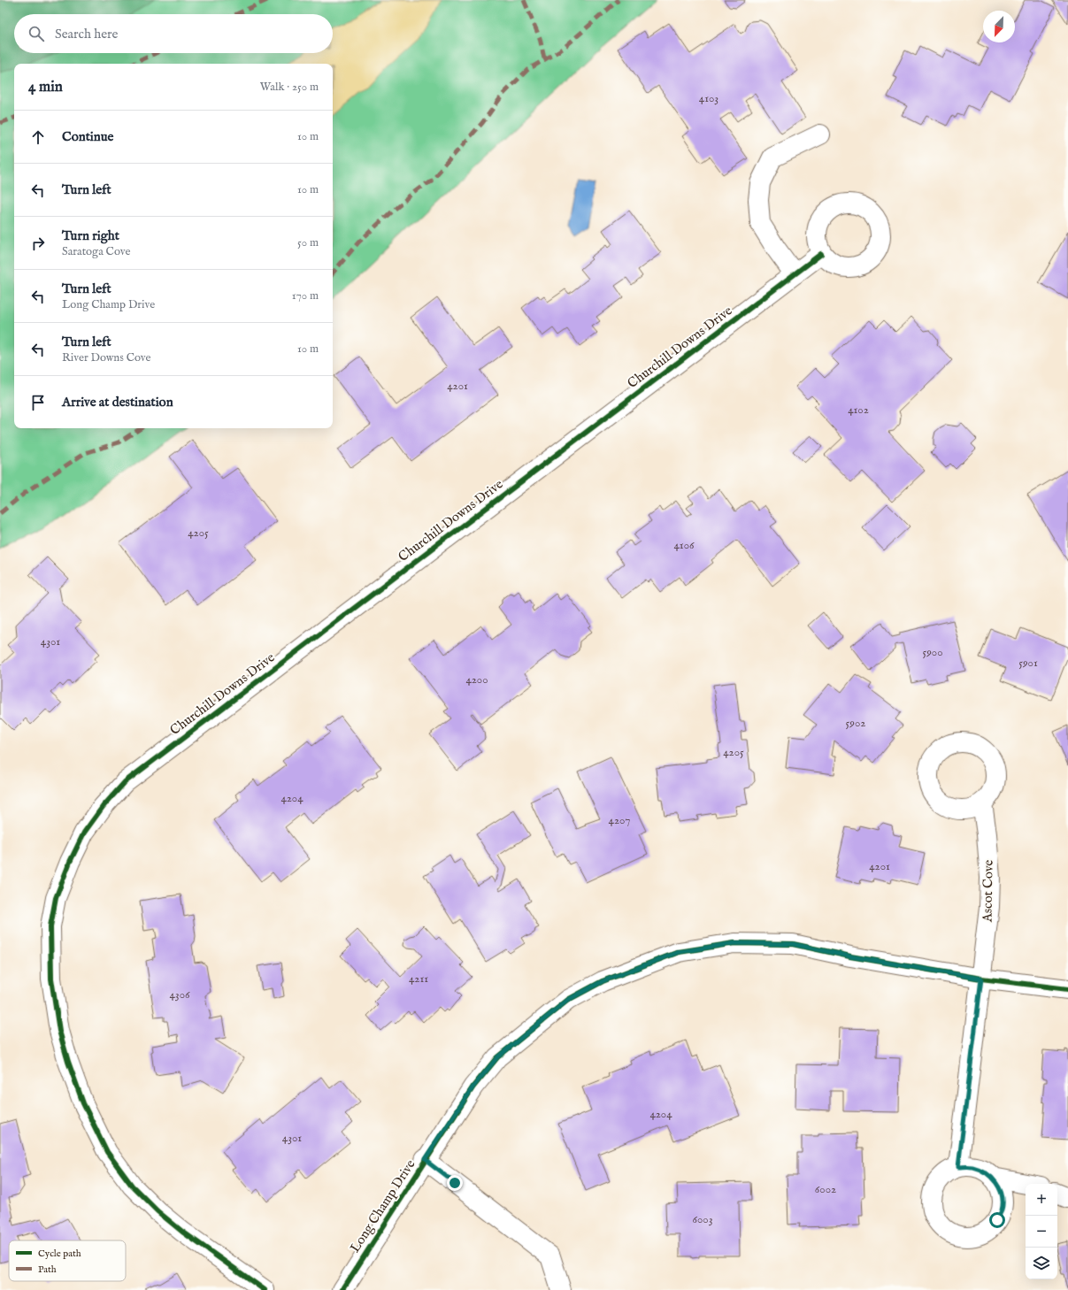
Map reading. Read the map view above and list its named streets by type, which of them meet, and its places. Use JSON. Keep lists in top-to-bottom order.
{
  "streets": {
    "street": ["Churchill Downs Drive", "Ascot Cove", "Long Champ Drive"]
  },
  "crossings": [
    ["Ascot Cove", "Long Champ Drive"]
  ],
  "house_numbers": [
    "4103",
    "4201",
    "4102",
    "4205",
    "4106",
    "4301",
    "5900",
    "5901",
    "4200",
    "5902",
    "4205",
    "4204",
    "4207",
    "4201",
    "4211",
    "4306",
    "4204",
    "4301",
    "6002",
    "6003"
  ],
  "legend": ["Cycle path", "Path"],
  "north": "bottom left",
  "page": {
    "search": "Search here",
    "heading": ["4 min", "Walk · 250 m"],
    "list": [
      ["Continue", "10 m"],
      ["Turn left", "10 m"],
      ["Turn right", "Saratoga Cove", "50 m"],
      ["Turn left", "Long Champ Drive", "170 m"],
      ["Turn left", "River Downs Cove", "10 m"],
      "Arrive at destination"
    ],
    "map_buttons": ["+", "−"]
  }
}
